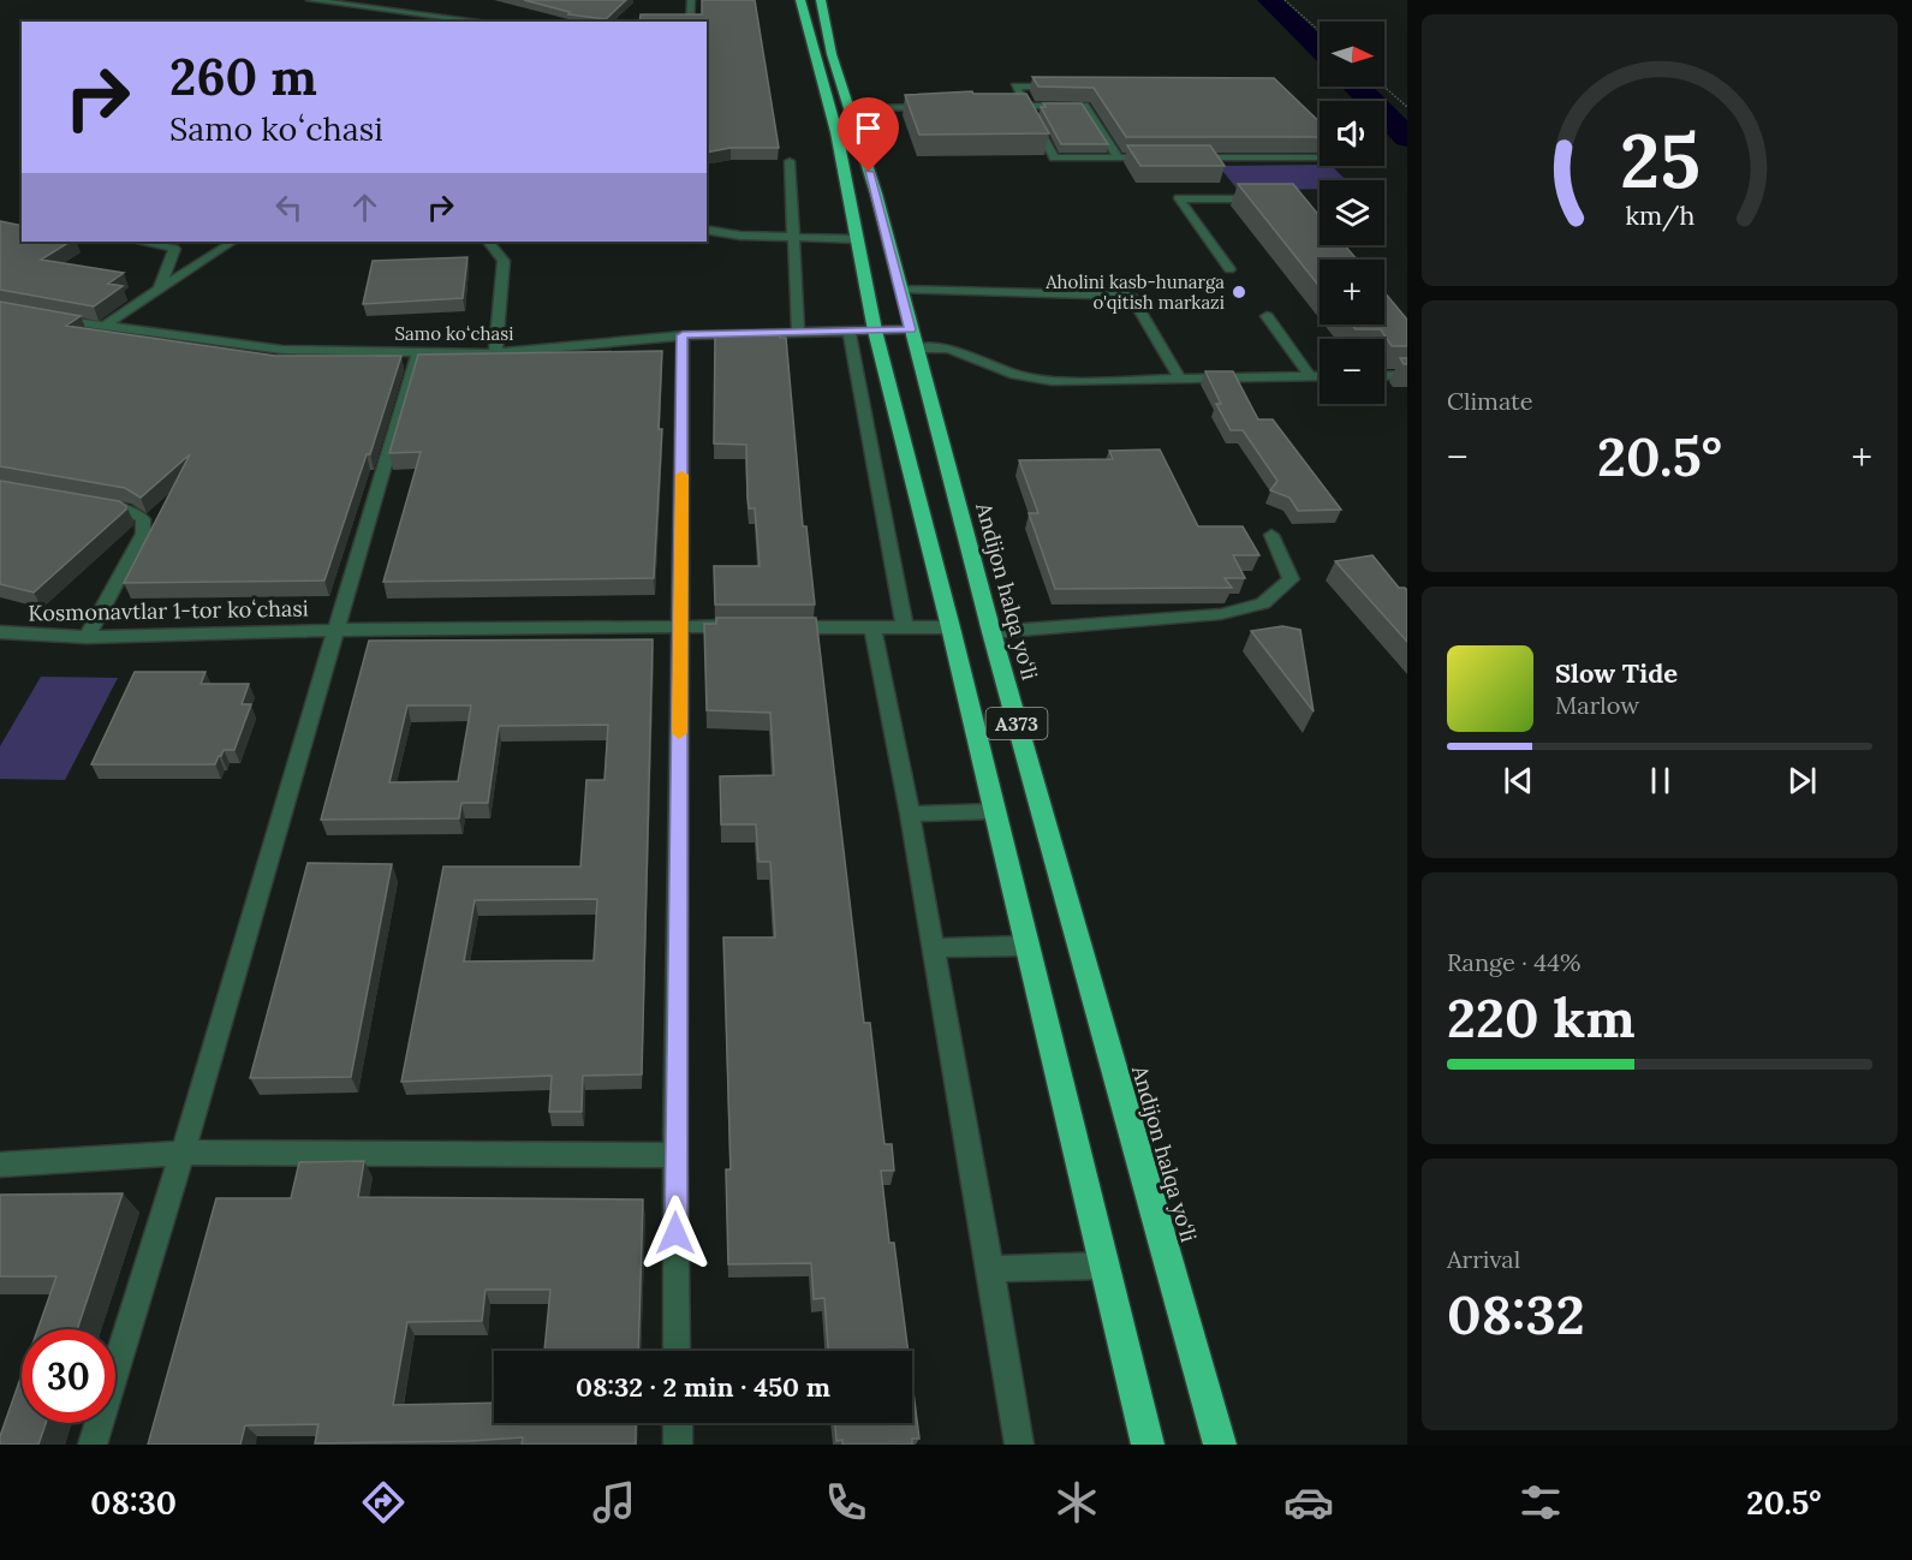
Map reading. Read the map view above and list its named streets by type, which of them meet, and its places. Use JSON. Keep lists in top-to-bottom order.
{
  "streets": {
    "highway": ["Andijon halqa yo‘li", "A373"],
    "street": ["Samo koʻchasi", "Kosmonavtlar 1-tor koʻchasi"]
  },
  "crossings": [
    ["Samo koʻchasi", "Andijon halqa yo‘li"],
    ["Samo koʻchasi", "A373"]
  ],
  "places": ["Aholini kasb-hunarga o'qitish markazi"],
  "north": "right",
  "page": {
    "map_buttons": ["+", "−"],
    "turn": ["260 m", "Samo koʻchasi"],
    "tile": [
      "Climate",
      ["Range · 44%", "220 km"],
      ["Arrival", "08:32"]
    ],
    "heat": ["−", "20.5°", "+"],
    "song": ["Slow Tide", "Marlow"],
    "limit": "30",
    "trip": "08:32 · 2 min · 450 m",
    "tabs": ["08:30", "20.5°"],
    "gauge": ["25", "km/h"]
  }
}
